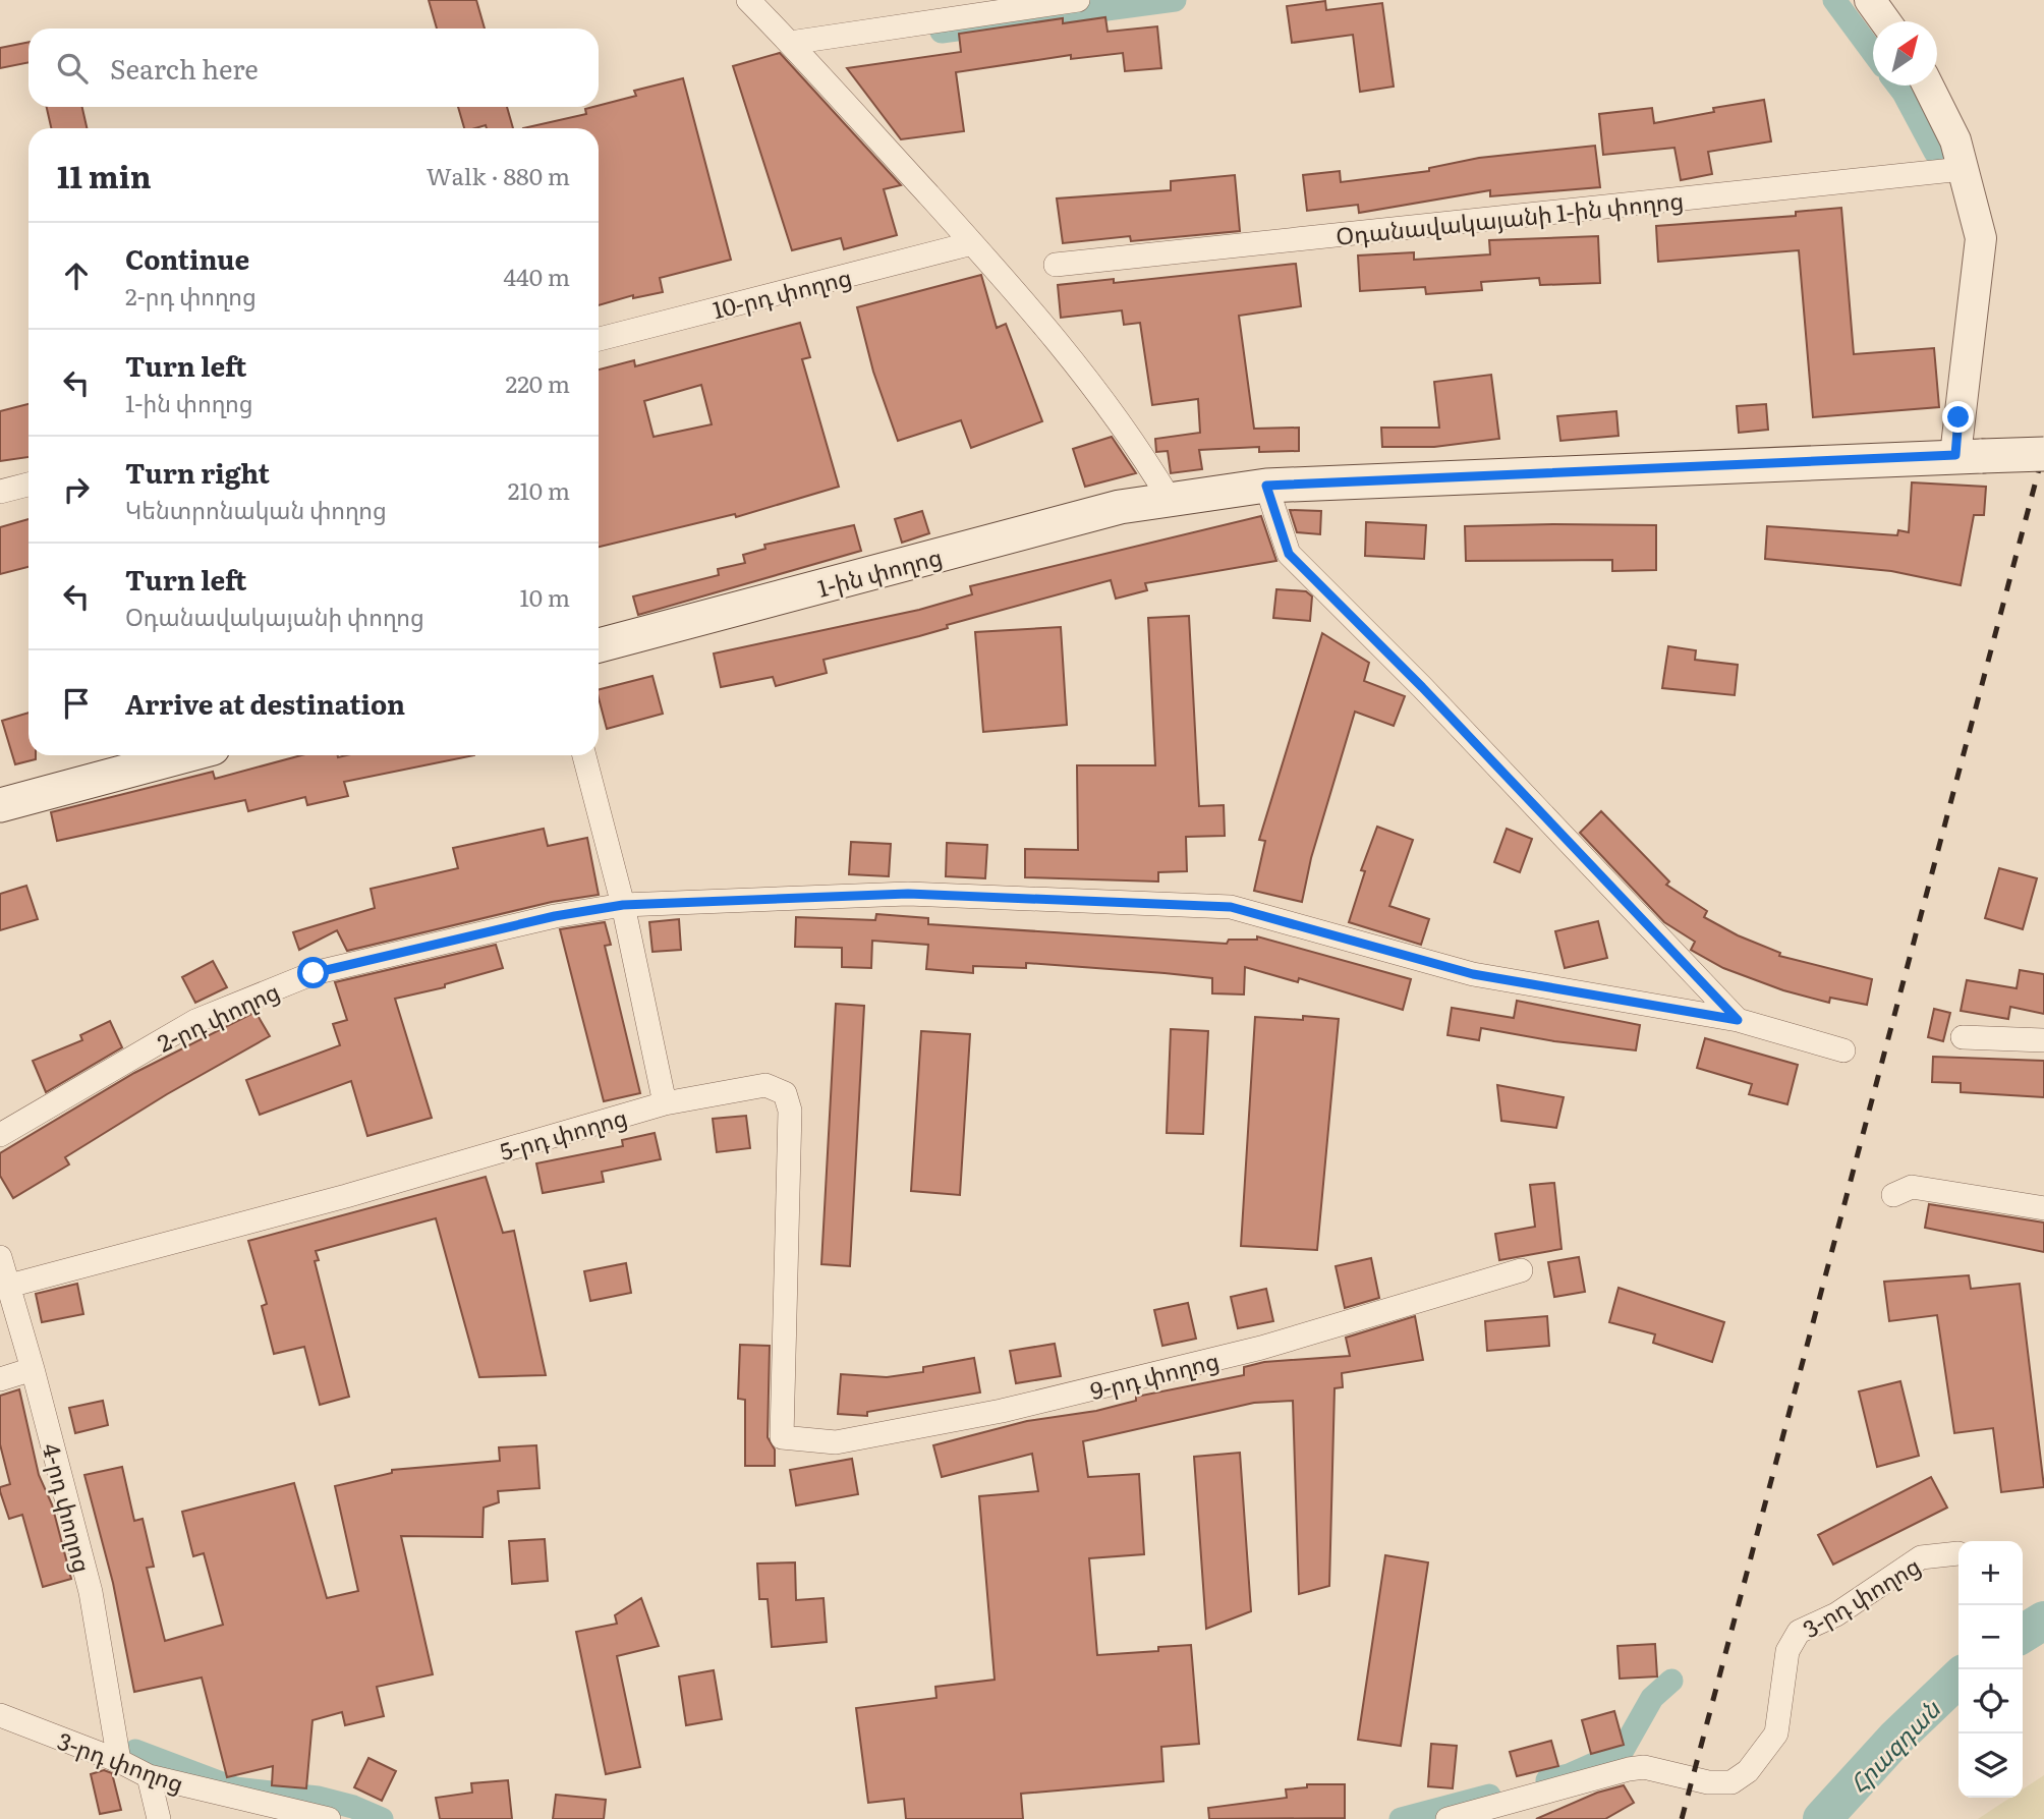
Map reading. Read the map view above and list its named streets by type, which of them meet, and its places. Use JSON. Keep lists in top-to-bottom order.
{
  "streets": {
    "main road": ["1-ին փողոց"],
    "street": [
      "Օդանավակայանի 1-ին փողոց",
      "10-րդ փողոց",
      "2-րդ փողոց",
      "5-րդ փողոց",
      "9-րդ փողոց",
      "4-րդ փողոց",
      "3-րդ փողոց"
    ]
  },
  "crossings": [
    ["5-րդ փողոց", "9-րդ փողոց"],
    ["5-րդ փողոց", "4-րդ փողոց"],
    ["4-րդ փողոց", "3-րդ փողոց"]
  ],
  "water": ["Հրազդան"],
  "north": "top right",
  "page": {
    "search": "Search here",
    "heading": ["11 min", "Walk · 880 m"],
    "list": [
      ["Continue", "2-րդ փողոց", "440 m"],
      ["Turn left", "1-ին փողոց", "220 m"],
      ["Turn right", "Կենտրոնական փողոց", "210 m"],
      ["Turn left", "Օդանավակայանի փողոց", "10 m"],
      "Arrive at destination"
    ],
    "map_buttons": ["+", "−"]
  }
}
